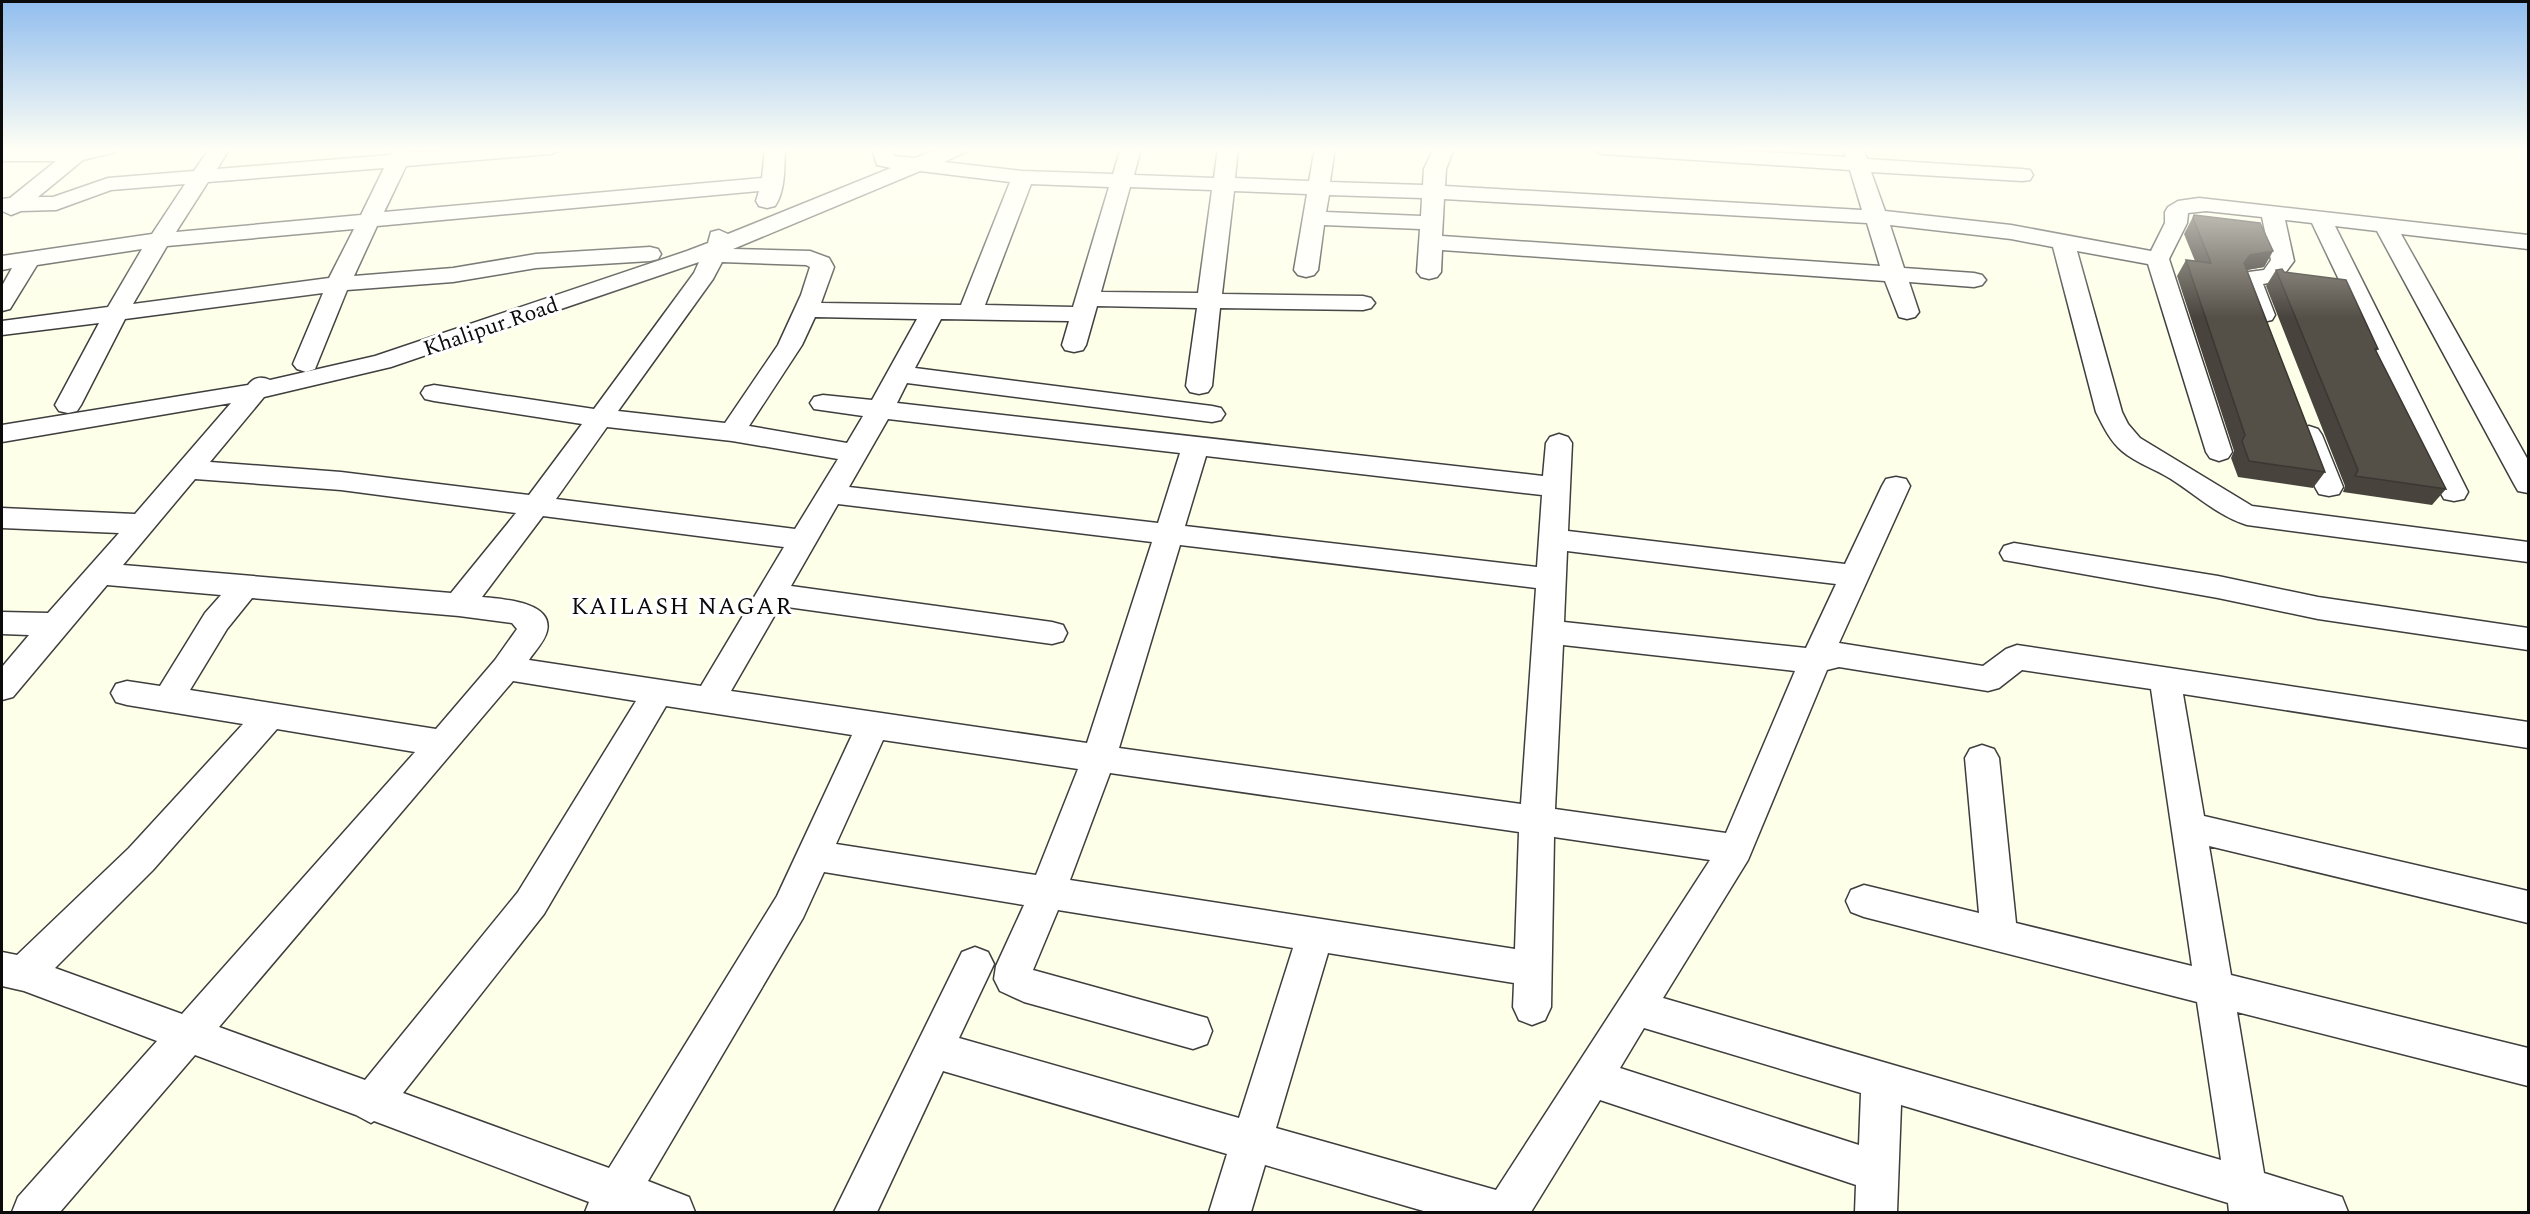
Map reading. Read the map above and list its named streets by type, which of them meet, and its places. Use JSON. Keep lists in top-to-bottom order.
{
  "streets": {
    "street": ["Khalipur Road"]
  },
  "districts": ["KAILASH NAGAR"]
}
